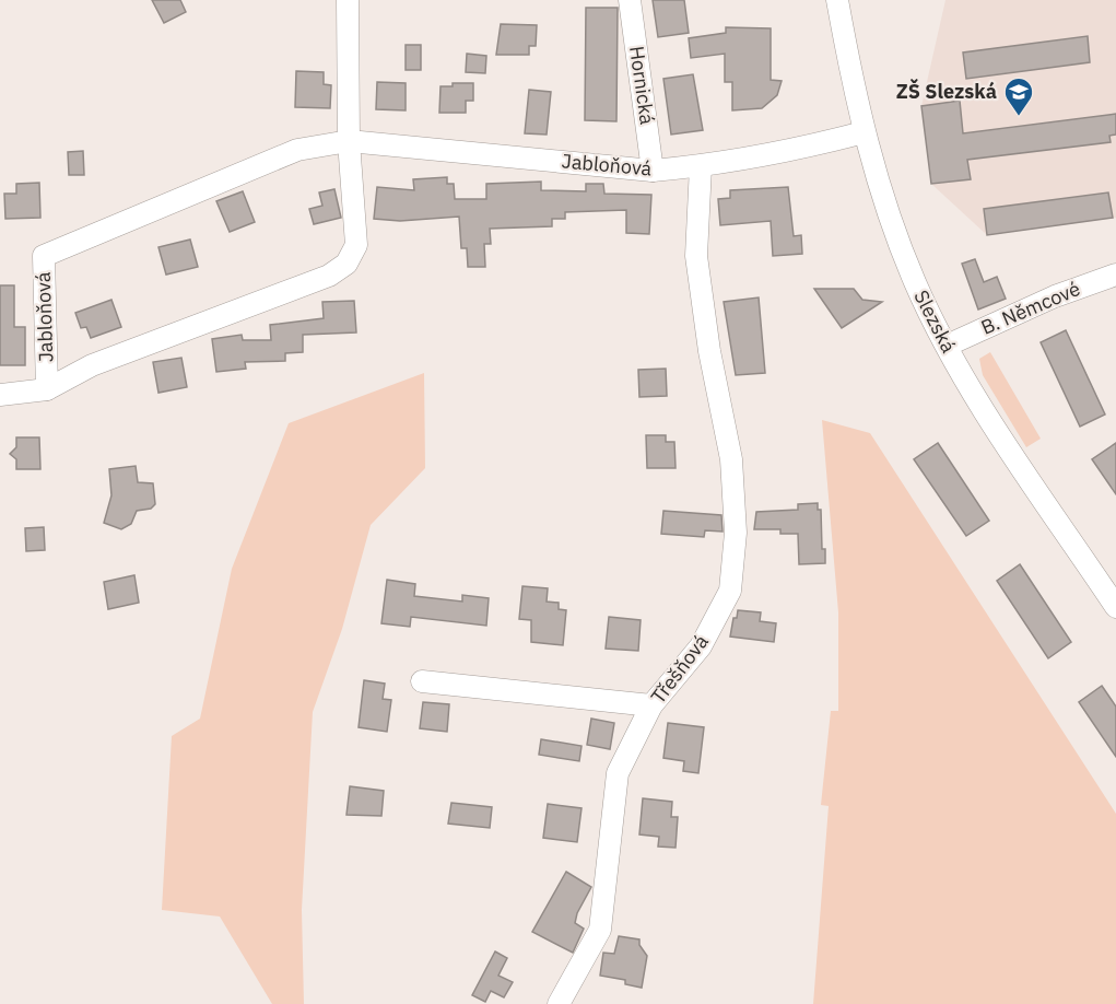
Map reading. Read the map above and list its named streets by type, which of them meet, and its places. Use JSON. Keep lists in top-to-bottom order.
{
  "streets": {
    "street": [
      "Hornická",
      "Jabloňová",
      "B. Němcové",
      "Slezská",
      "Třešňová"
    ]
  },
  "crossings": [
    ["Hornická", "Jabloňová"],
    ["Jabloňová", "Slezská"],
    ["Jabloňová", "Třešňová"],
    ["B. Němcové", "Slezská"]
  ],
  "places": {
    "school or university": ["ZŠ Slezská"]
  }
}
